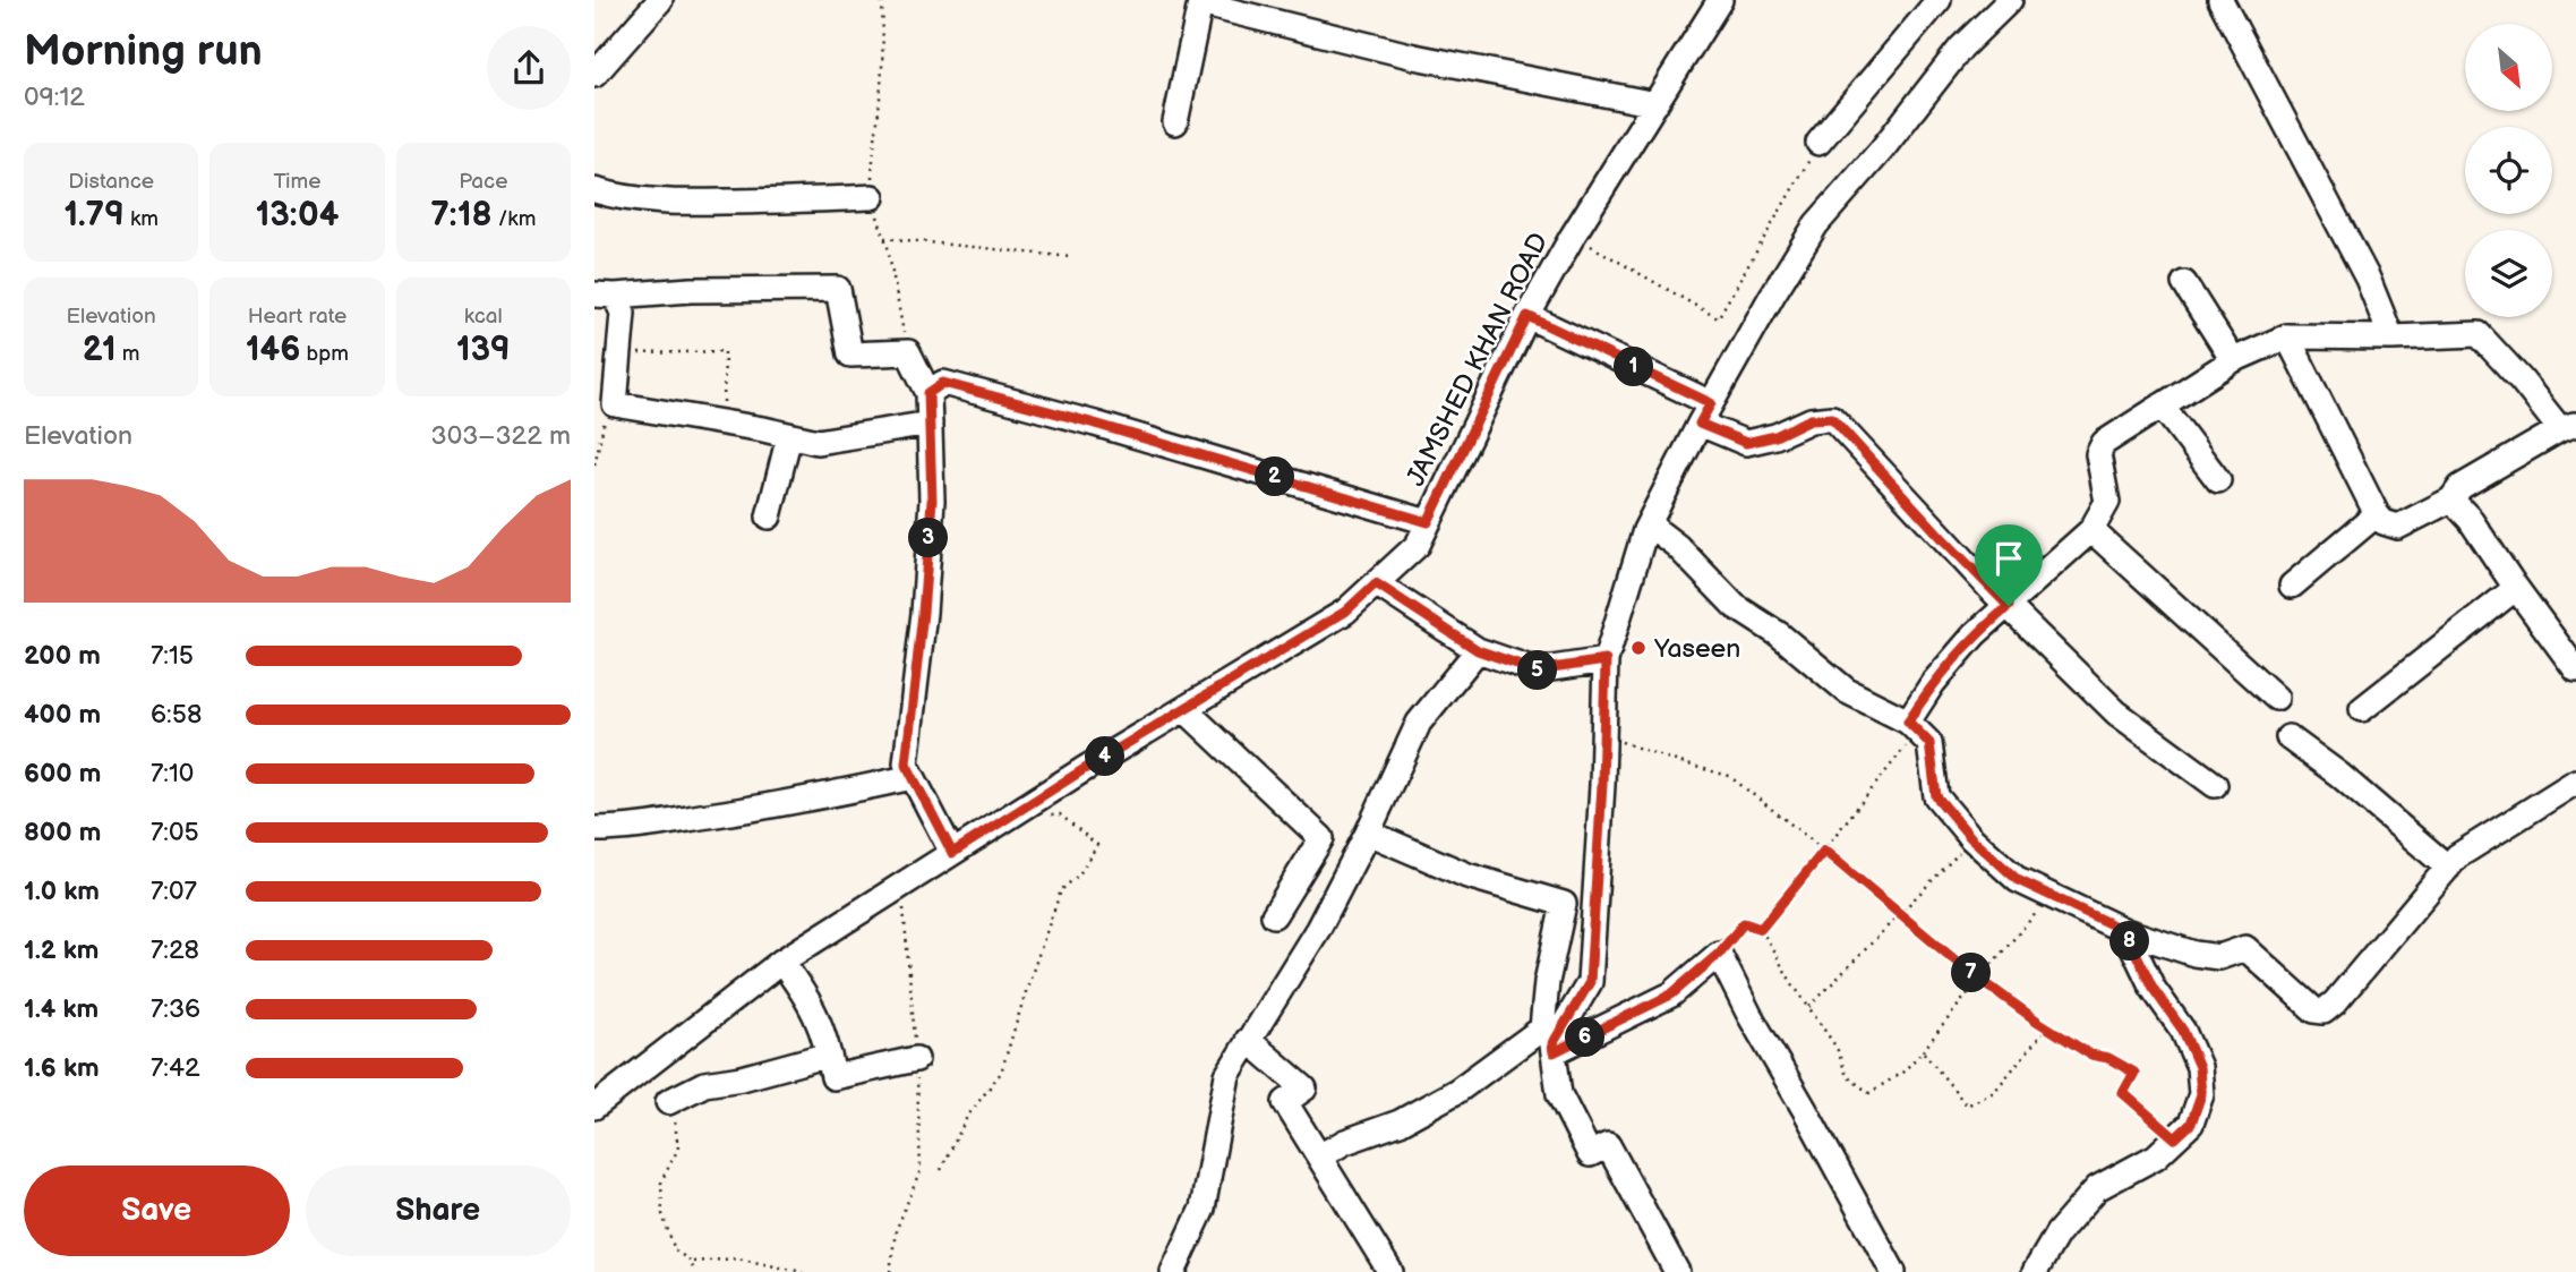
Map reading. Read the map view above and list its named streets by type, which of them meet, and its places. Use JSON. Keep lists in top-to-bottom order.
{
  "streets": {
    "street": ["JAMSHED KHAN ROAD"]
  },
  "places": ["Yaseen"],
  "north": "bottom right",
  "page": {
    "heading": ["Morning run", "09:12"],
    "stats": [
      ["Distance", "1.79 km"],
      ["Time", "13:04"],
      ["Pace", "7:18 /km"],
      ["Elevation", "21 m"],
      ["Heart rate", "146 bpm"],
      ["kcal", "139"]
    ],
    "pins": [
      "1",
      "2",
      "3",
      "5",
      "4",
      "8",
      "7",
      "6"
    ],
    "chart": ["Elevation", "303–322 m"],
    "list": [
      {
        "name": "200 m",
        "note": "7:15"
      },
      {
        "name": "400 m",
        "note": "6:58"
      },
      {
        "name": "600 m",
        "note": "7:10"
      },
      {
        "name": "800 m",
        "note": "7:05"
      },
      {
        "name": "1.0 km",
        "note": "7:07"
      },
      {
        "name": "1.2 km",
        "note": "7:28"
      },
      {
        "name": "1.4 km",
        "note": "7:36"
      },
      {
        "name": "1.6 km",
        "note": "7:42"
      }
    ],
    "buttons": ["Save", "Share"]
  }
}
